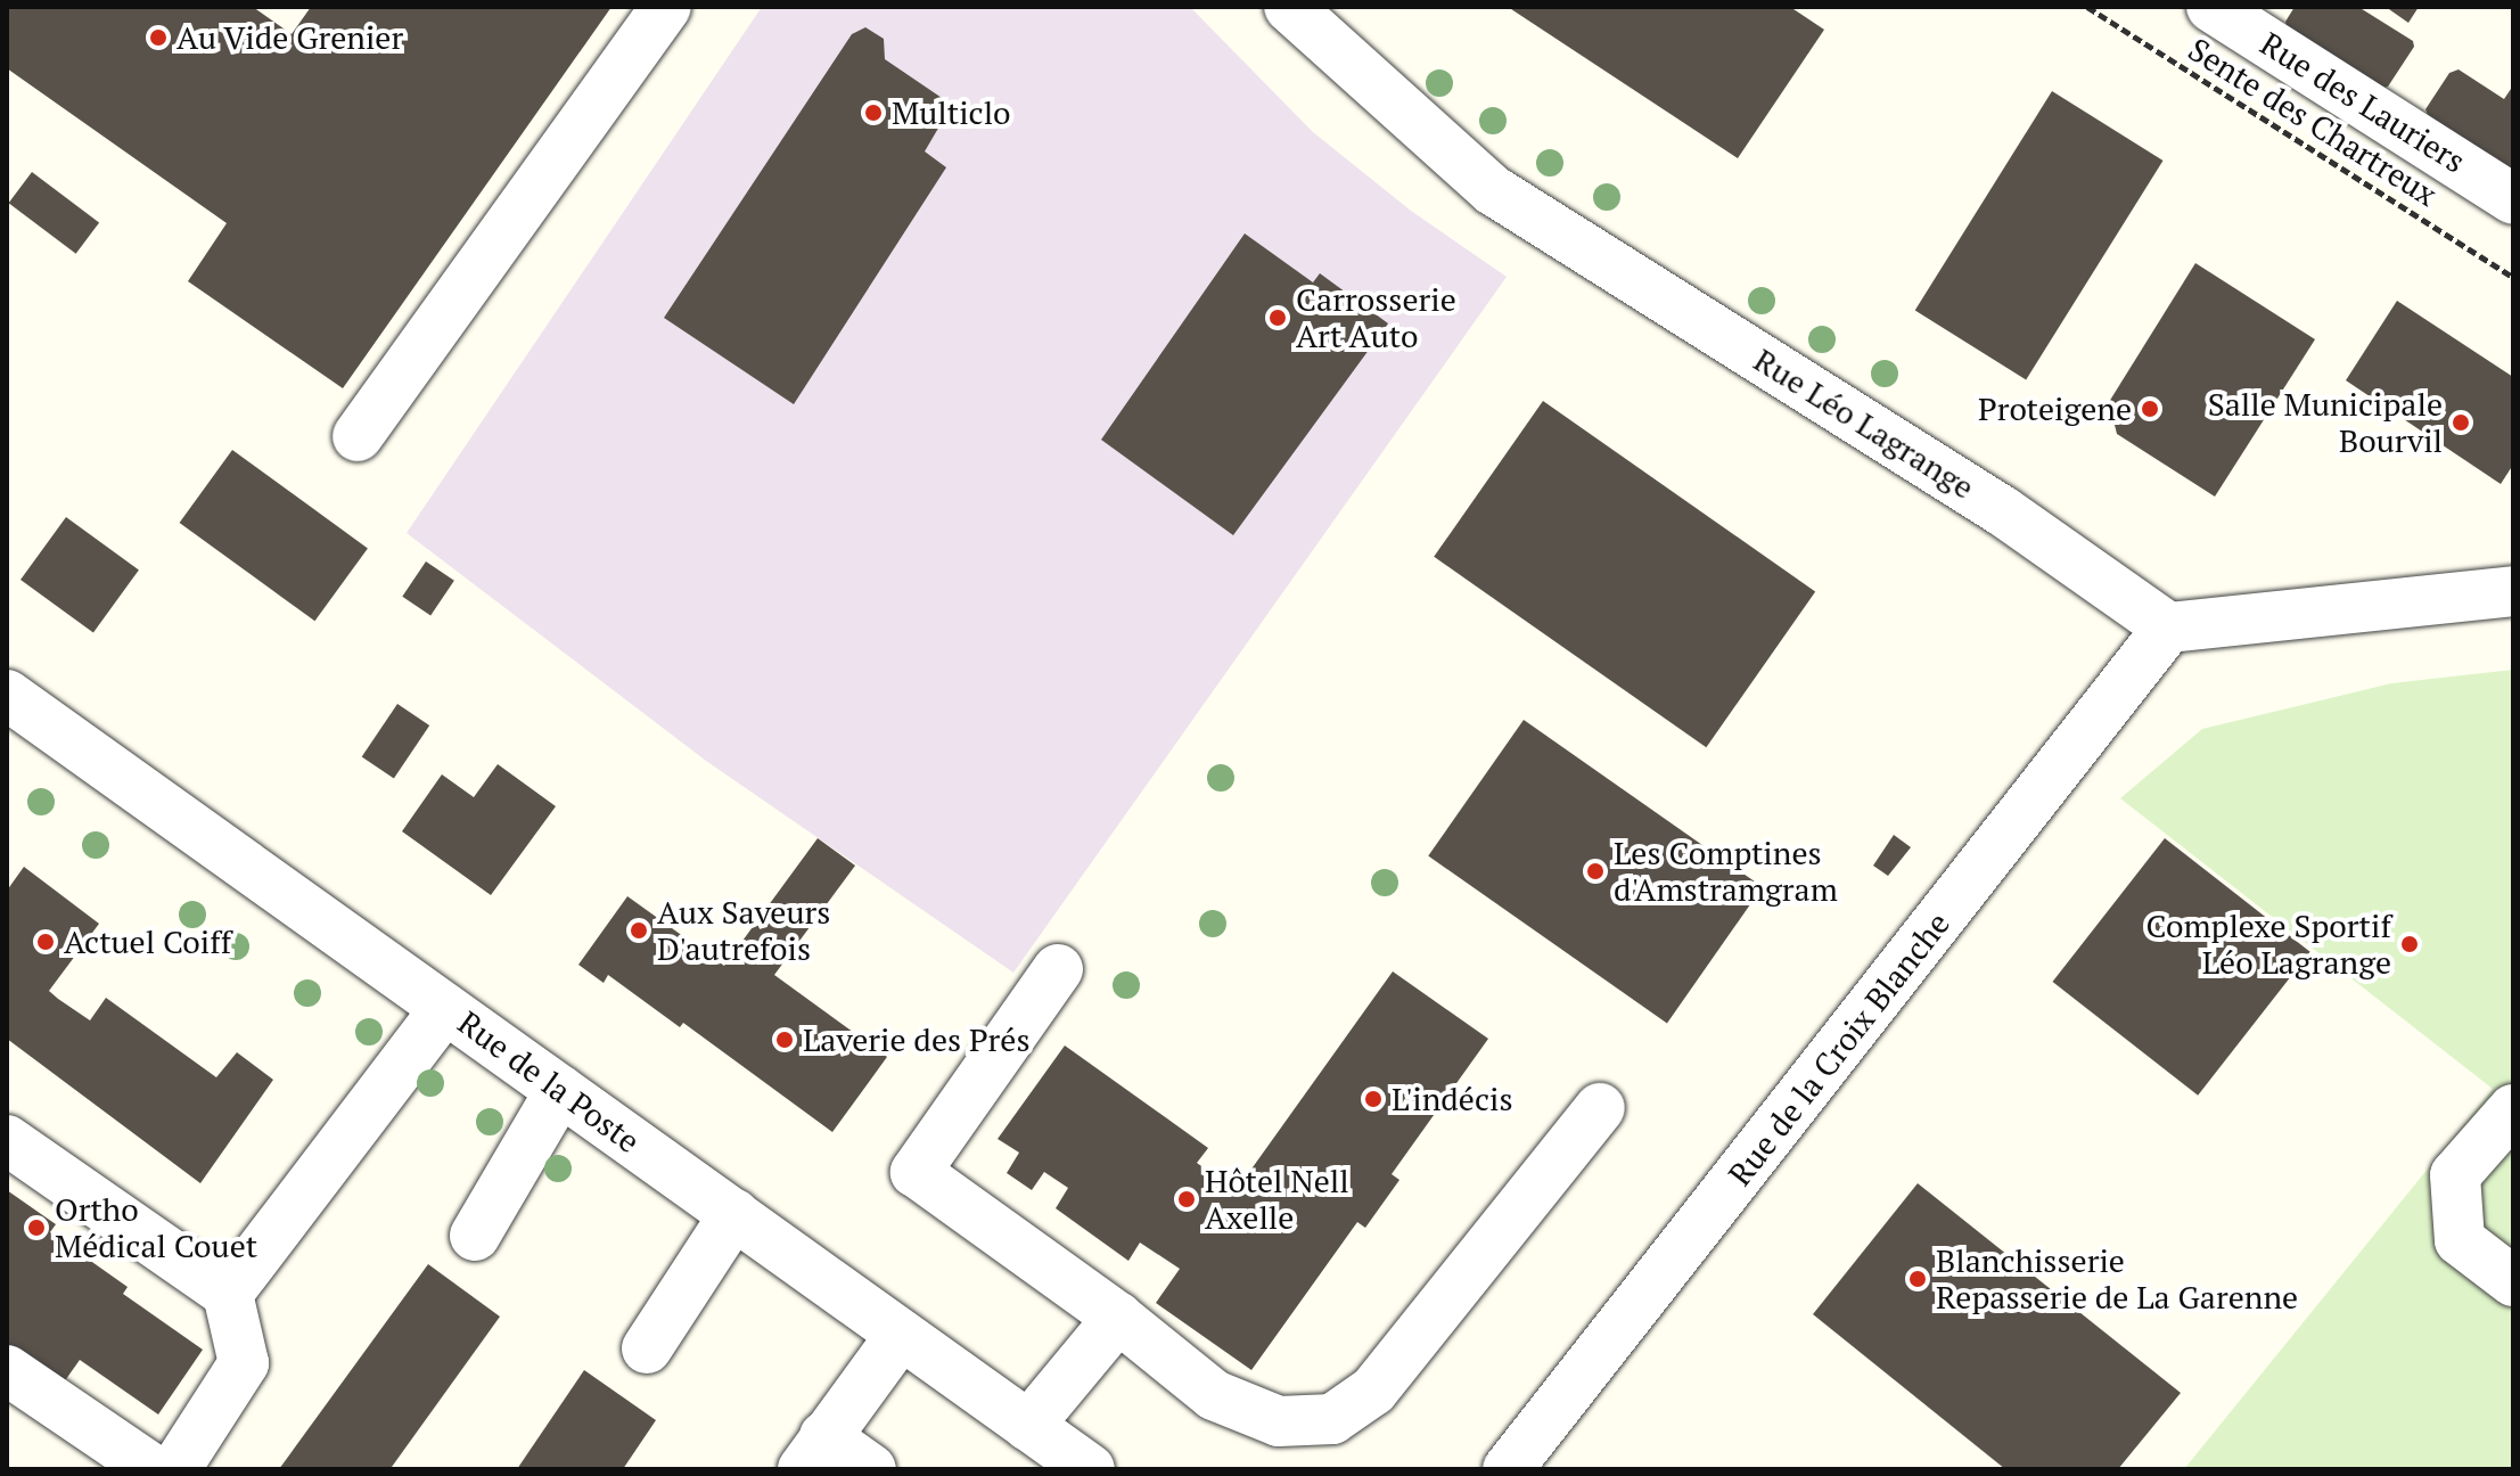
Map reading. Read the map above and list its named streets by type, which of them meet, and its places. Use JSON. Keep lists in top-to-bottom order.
{
  "streets": {
    "street": [
      "Rue des Lauriers",
      "Rue Léo Lagrange",
      "Rue de la Croix Blanche",
      "Rue de la Poste"
    ],
    "path": ["Sente des Chartreux"]
  },
  "crossings": [
    ["Rue Léo Lagrange", "Rue de la Croix Blanche"]
  ],
  "places": [
    "Au Vide Grenier",
    "Multiclo",
    "Carrosserie Art Auto",
    "Proteigene",
    "Salle Municipale Bourvil",
    "Les Comptines d'Amstramgram",
    "Aux Saveurs D'autrefois",
    "Actuel Coiff",
    "Complexe Sportif Léo Lagrange",
    "Laverie des Prés",
    "L'indécis",
    "Hôtel Nell Axelle",
    "Ortho Médical Couet",
    "Blanchisserie Repasserie de La Garenne"
  ]
}
